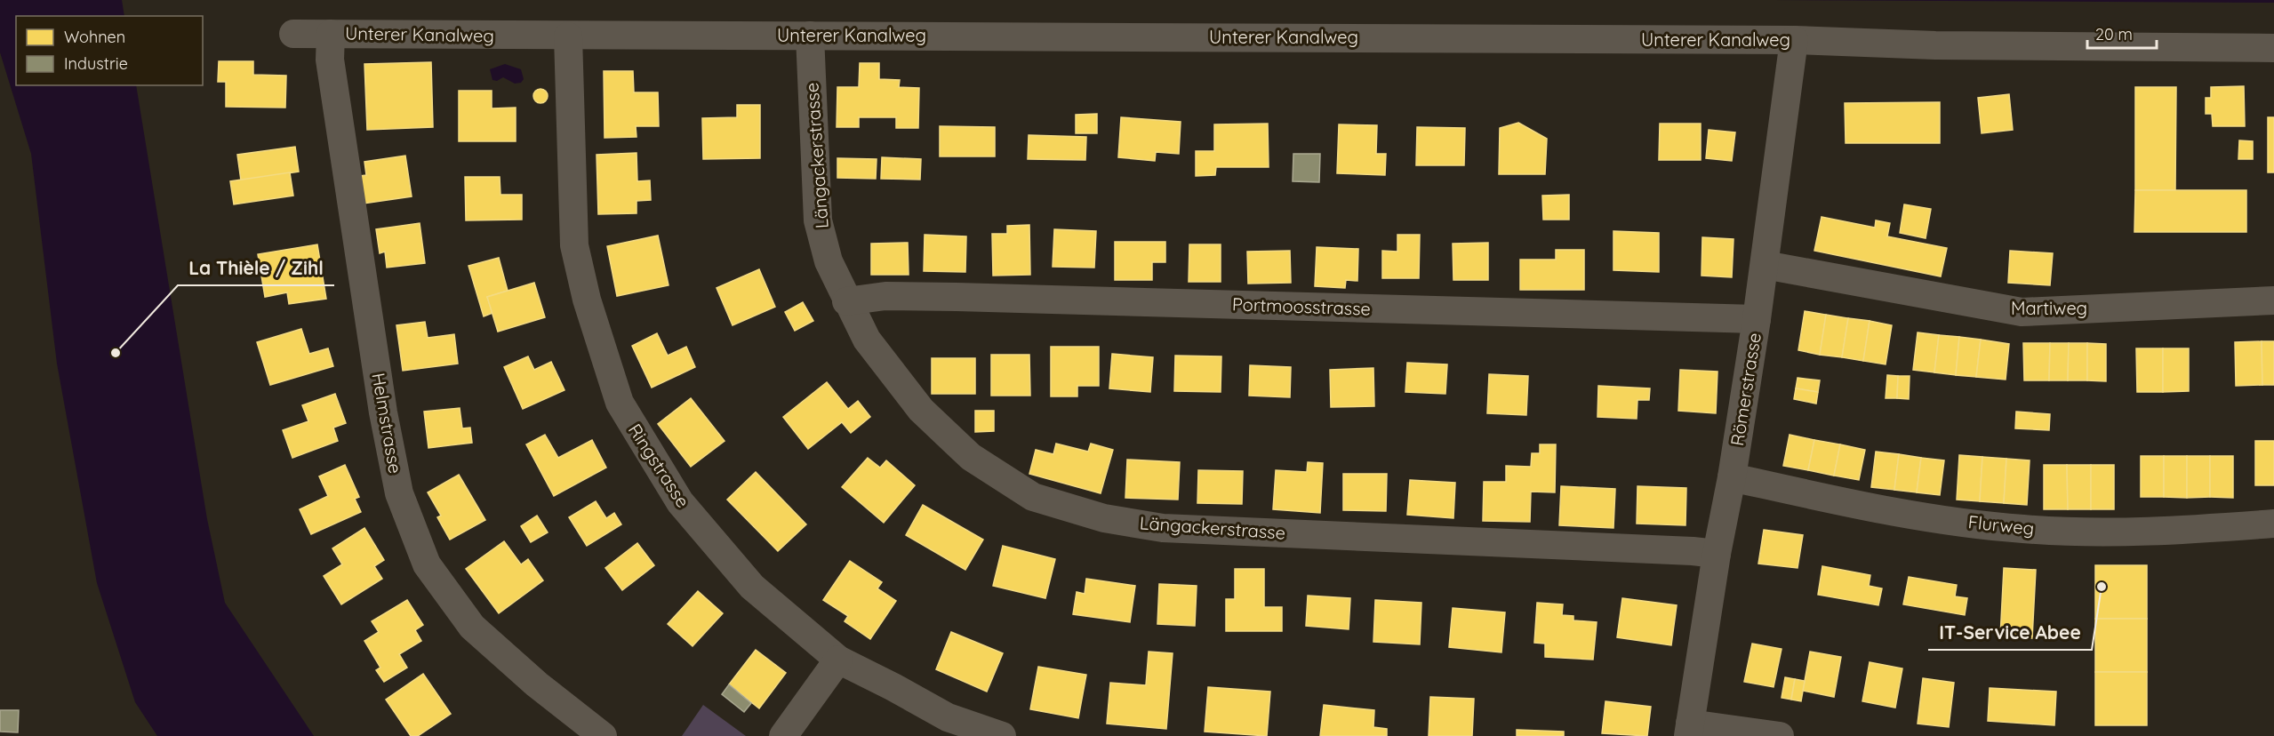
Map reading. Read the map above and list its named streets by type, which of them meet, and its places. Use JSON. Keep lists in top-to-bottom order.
{
  "streets": {
    "street": [
      "Unterer Kanalweg",
      "Längackerstrasse",
      "Portmoosstrasse",
      "Martiweg",
      "Römerstrasse",
      "Helmstrasse",
      "Ringstrasse",
      "Flurweg"
    ]
  },
  "crossings": [
    ["Unterer Kanalweg", "Längackerstrasse"],
    ["Unterer Kanalweg", "Römerstrasse"],
    ["Unterer Kanalweg", "Helmstrasse"],
    ["Unterer Kanalweg", "Ringstrasse"],
    ["Längackerstrasse", "Portmoosstrasse"],
    ["Längackerstrasse", "Römerstrasse"],
    ["Portmoosstrasse", "Römerstrasse"],
    ["Martiweg", "Römerstrasse"],
    ["Römerstrasse", "Flurweg"]
  ],
  "places": ["La Thièle / Zihl", "IT-Service Abee"],
  "legend": ["Wohnen", "Industrie"],
  "scale_bar": "20 m"
}
